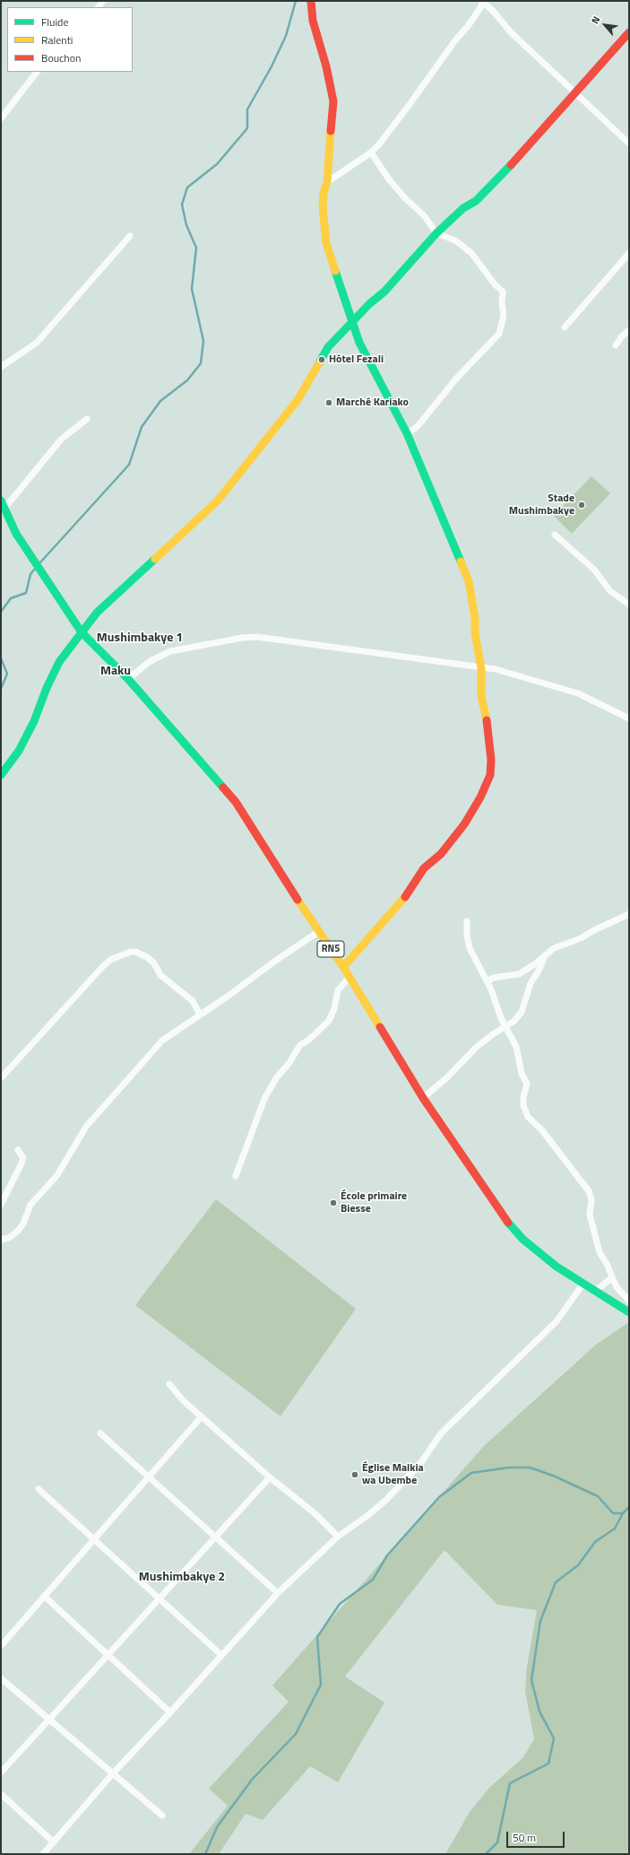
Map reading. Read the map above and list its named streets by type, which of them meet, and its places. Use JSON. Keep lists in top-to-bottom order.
{
  "streets": {
    "main road": ["RN5"]
  },
  "districts": ["Mushimbakye 1", "Maku", "Mushimbakye 2"],
  "places": [
    "Hôtel Fezali",
    "Marché Kariako",
    "Stade Mushimbakye",
    "École primaire Biesse",
    "Église Malkia wa Ubembe"
  ],
  "legend": ["Fluide", "Ralenti", "Bouchon"],
  "scale_bar": "50 m",
  "north": "top left"
}
